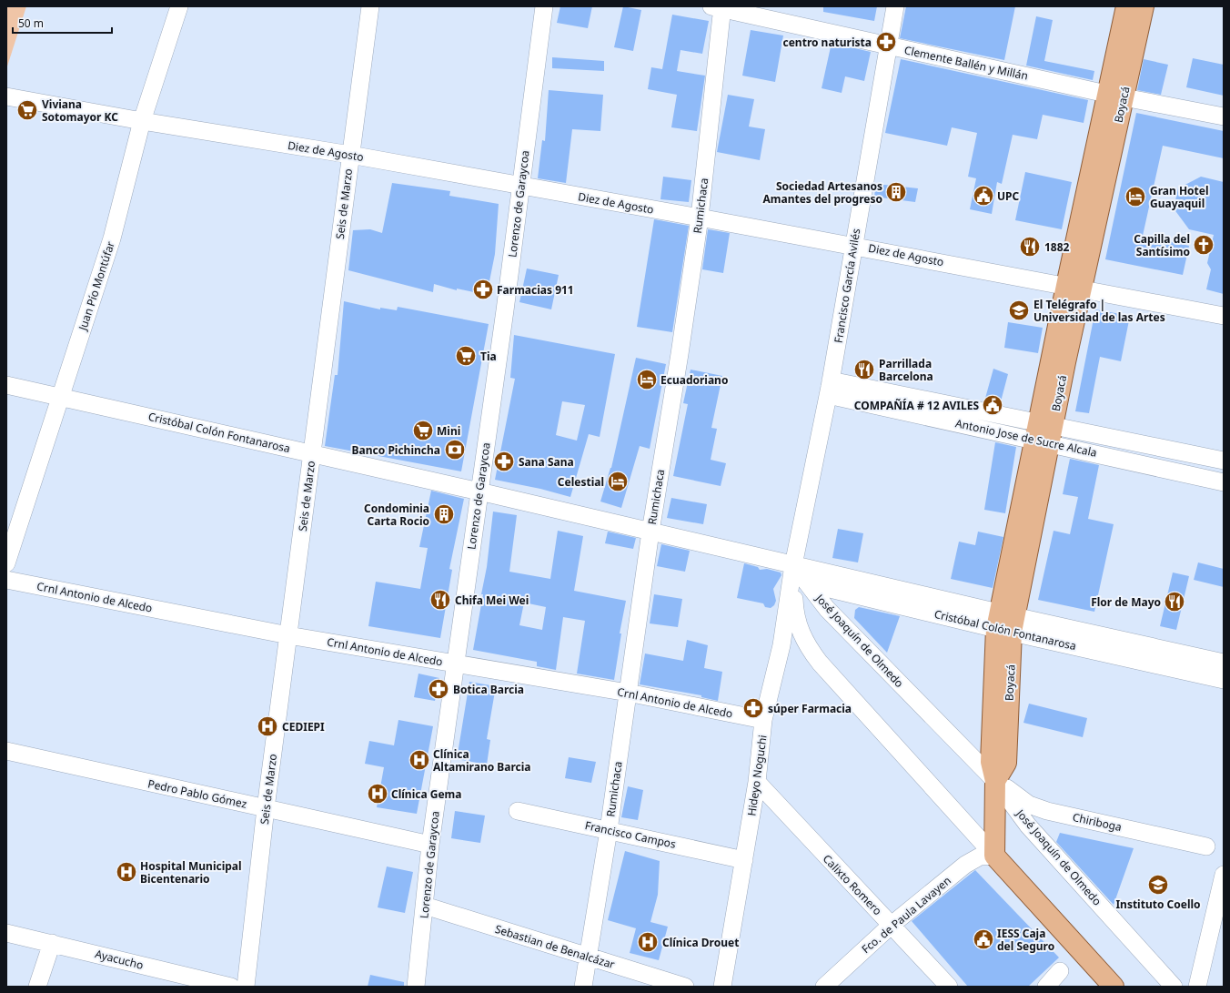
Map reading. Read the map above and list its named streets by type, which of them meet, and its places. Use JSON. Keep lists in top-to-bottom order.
{
  "streets": {
    "main road": ["Boyacá"],
    "street": [
      "Clemente Ballén y Millán",
      "Diez de Agosto",
      "Seis de Marzo",
      "Lorenzo de Garaycoa",
      "Rumichaca",
      "Juan Pío Montúfar",
      "Francisco García Avilés",
      "Cristóbal Colón Fontanarosa",
      "Antonio Jose de Sucre Alcala",
      "Crnl Antonio de Alcedo",
      "José Joaquín de Olmedo",
      "Hideyo Noguchi",
      "Pedro Pablo Gómez",
      "Chiriboga",
      "Francisco Campos",
      "Calixto Romero",
      "Fco. de Paula Lavayen",
      "Sebastian de Benalcázar",
      "Ayacucho"
    ]
  },
  "crossings": [
    ["Clemente Ballén y Millán", "Boyacá"],
    ["Clemente Ballén y Millán", "Rumichaca"],
    ["Clemente Ballén y Millán", "Francisco García Avilés"],
    ["Boyacá", "Diez de Agosto"],
    ["Boyacá", "Cristóbal Colón Fontanarosa"],
    ["Boyacá", "Antonio Jose de Sucre Alcala"],
    ["Boyacá", "José Joaquín de Olmedo"],
    ["Boyacá", "Chiriboga"],
    ["Diez de Agosto", "Seis de Marzo"],
    ["Diez de Agosto", "Lorenzo de Garaycoa"],
    ["Diez de Agosto", "Rumichaca"],
    ["Diez de Agosto", "Juan Pío Montúfar"],
    ["Diez de Agosto", "Francisco García Avilés"],
    ["Seis de Marzo", "Cristóbal Colón Fontanarosa"],
    ["Seis de Marzo", "Crnl Antonio de Alcedo"],
    ["Seis de Marzo", "Pedro Pablo Gómez"],
    ["Lorenzo de Garaycoa", "Cristóbal Colón Fontanarosa"],
    ["Lorenzo de Garaycoa", "Crnl Antonio de Alcedo"],
    ["Lorenzo de Garaycoa", "Pedro Pablo Gómez"],
    ["Lorenzo de Garaycoa", "Sebastian de Benalcázar"],
    ["Rumichaca", "Cristóbal Colón Fontanarosa"],
    ["Rumichaca", "Crnl Antonio de Alcedo"],
    ["Rumichaca", "Francisco Campos"],
    ["Rumichaca", "Sebastian de Benalcázar"],
    ["Juan Pío Montúfar", "Cristóbal Colón Fontanarosa"],
    ["Francisco García Avilés", "Cristóbal Colón Fontanarosa"],
    ["Francisco García Avilés", "Antonio Jose de Sucre Alcala"],
    ["Francisco García Avilés", "José Joaquín de Olmedo"],
    ["Francisco García Avilés", "Hideyo Noguchi"],
    ["Cristóbal Colón Fontanarosa", "José Joaquín de Olmedo"],
    ["Cristóbal Colón Fontanarosa", "Hideyo Noguchi"],
    ["Crnl Antonio de Alcedo", "Hideyo Noguchi"],
    ["José Joaquín de Olmedo", "Hideyo Noguchi"],
    ["José Joaquín de Olmedo", "Chiriboga"],
    ["Hideyo Noguchi", "Francisco Campos"],
    ["Hideyo Noguchi", "Calixto Romero"],
    ["Calixto Romero", "Fco. de Paula Lavayen"]
  ],
  "places": {
    "pharmacy": [
      "centro naturista",
      "Farmacias 911",
      "Sana Sana",
      "Botica Barcia",
      "súper Farmacia"
    ],
    "supermarket": ["Viviana Sotomayor KC", "Tia", "Mini"],
    "building": ["Sociedad Artesanos Amantes del progreso", "Condominia Carta Rocio"],
    "public building": ["UPC", "COMPAÑÍA # 12 AVILES", "IESS Caja del Seguro"],
    "hotel": ["Gran Hotel Guayaquil", "Ecuadoriano", "Celestial"],
    "church": ["Capilla del Santísimo"],
    "restaurant": [
      "1882",
      "Parrillada Barcelona",
      "Chifa Mei Wei",
      "Flor de Mayo"
    ],
    "school or university": ["El Telégrafo | Universidad de las Artes", "Instituto Coello"],
    "bank": ["Banco Pichincha"],
    "hospital": [
      "CEDIEPI",
      "Clínica Altamirano Barcia",
      "Clínica Gema",
      "Hospital Municipal Bicentenario",
      "Clínica Drouet"
    ]
  },
  "scale_bar": "50 m"
}
